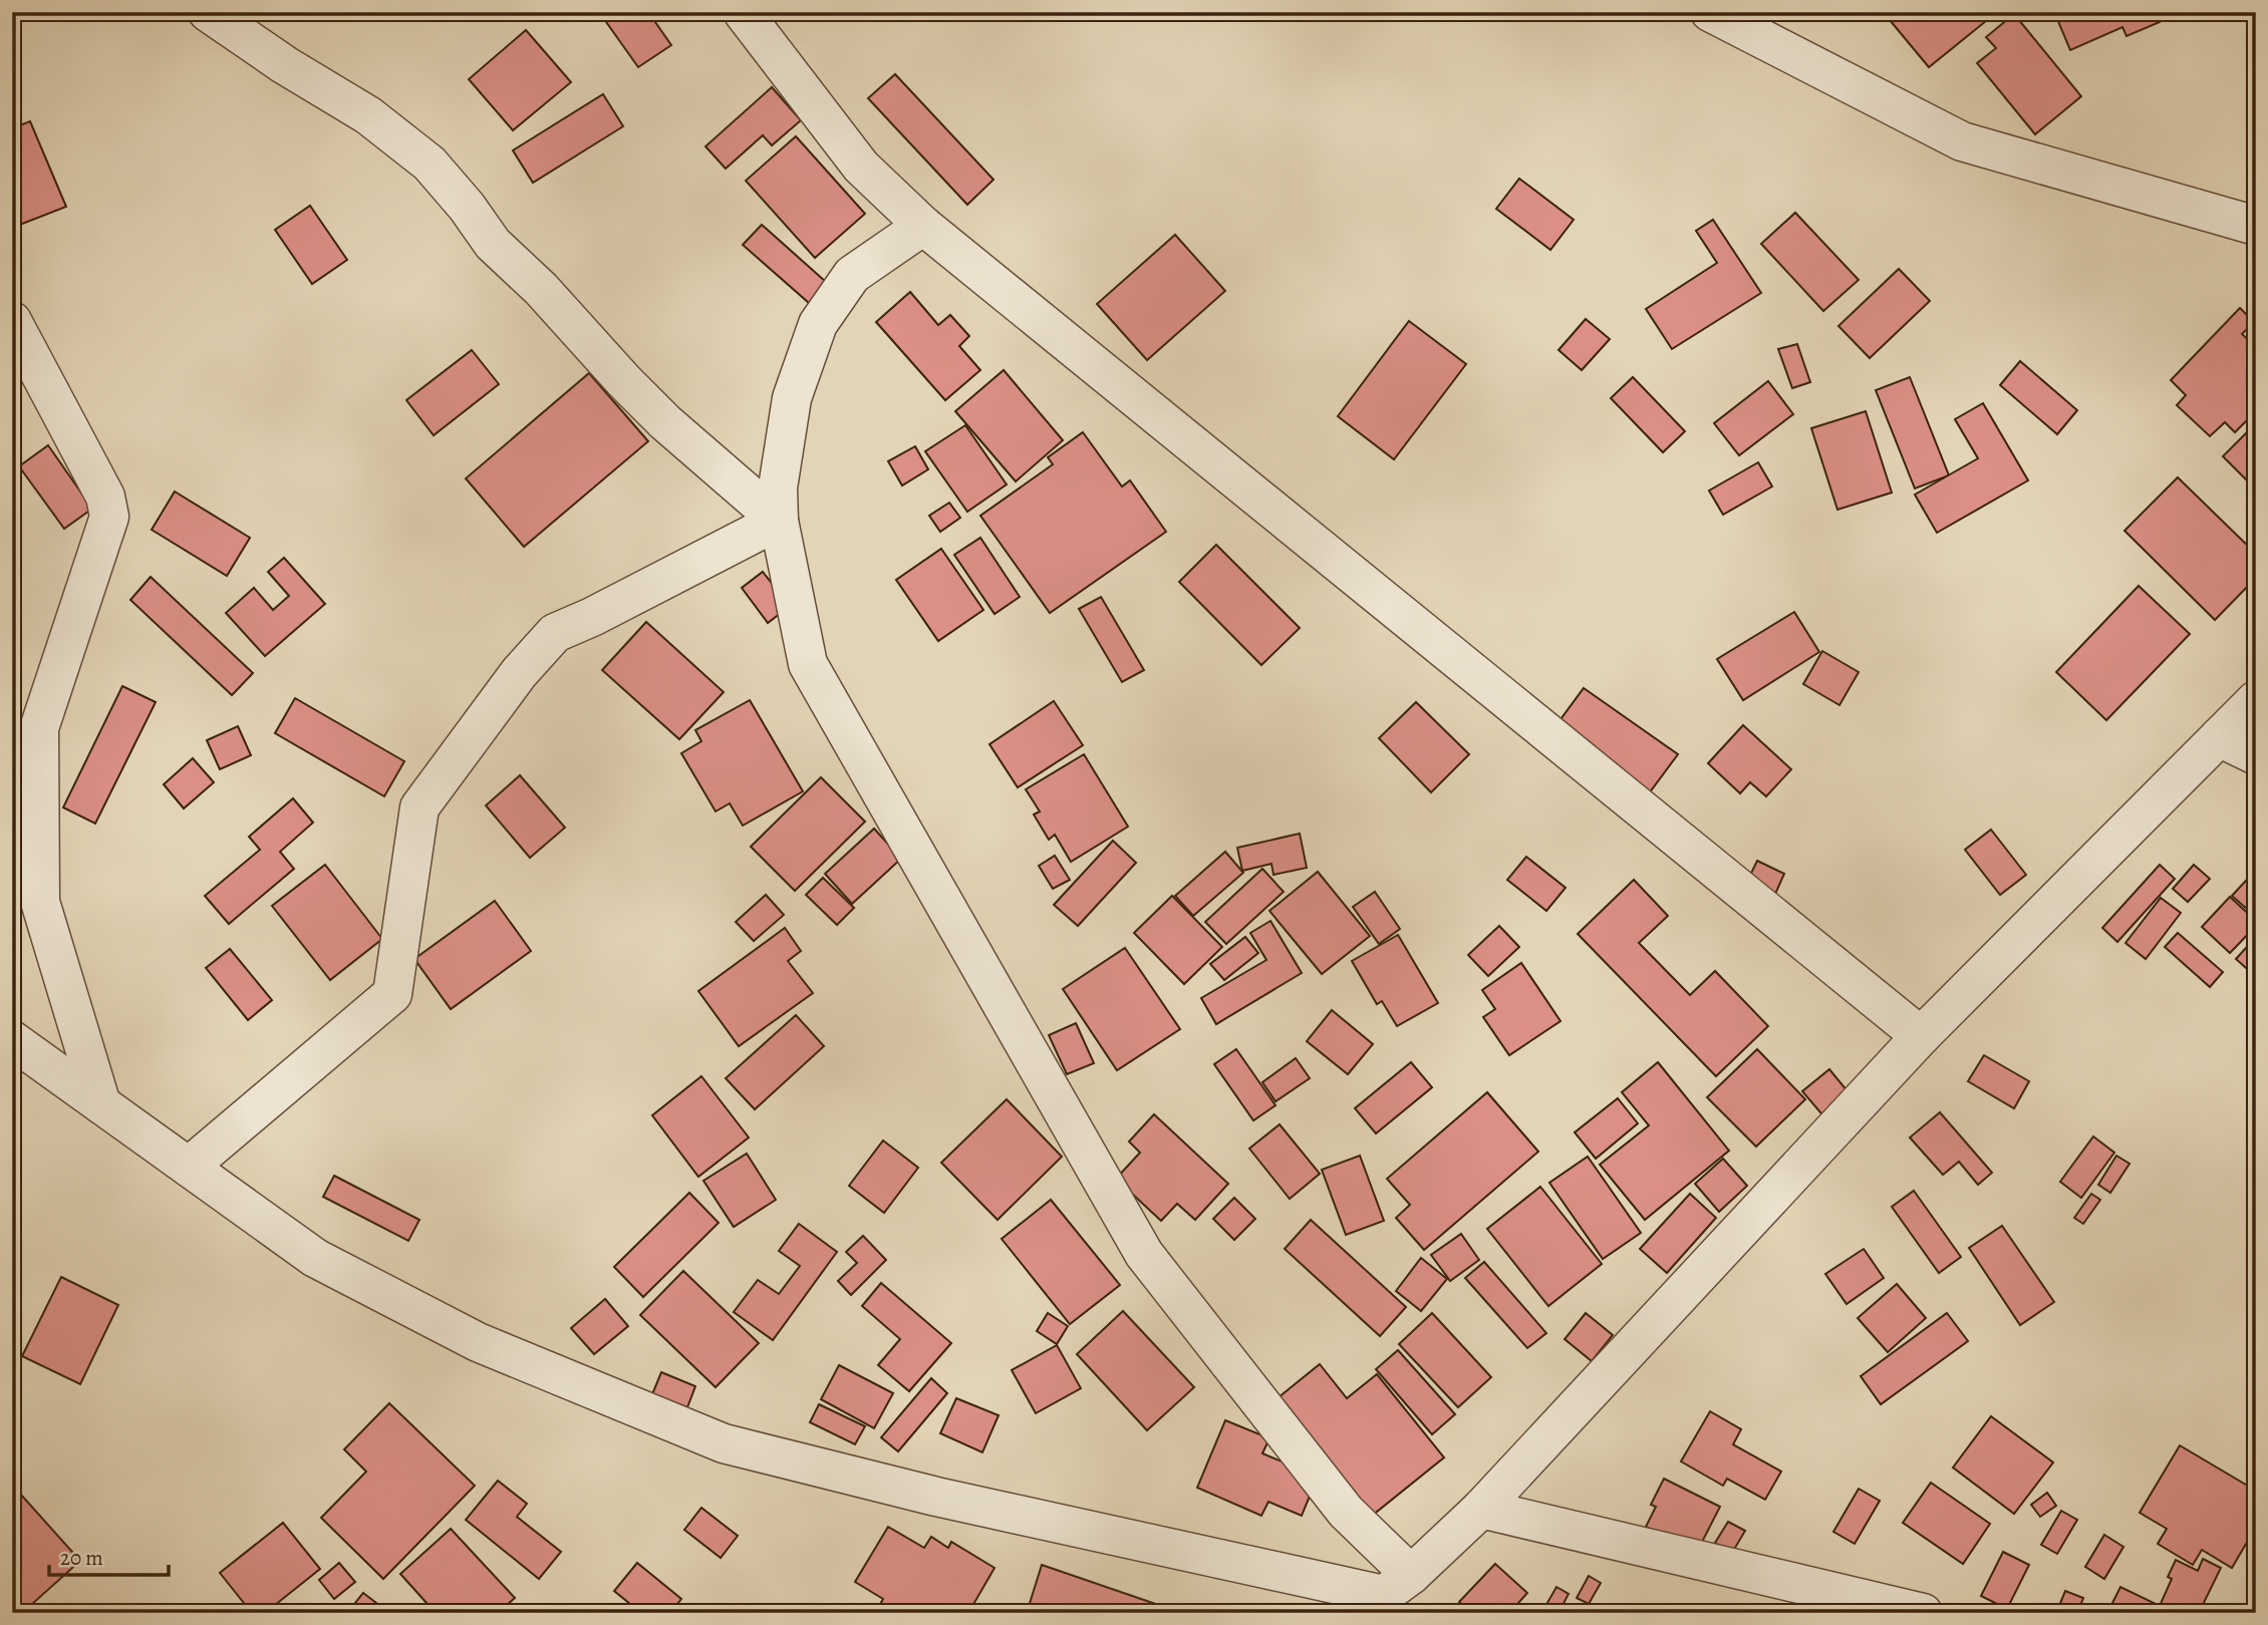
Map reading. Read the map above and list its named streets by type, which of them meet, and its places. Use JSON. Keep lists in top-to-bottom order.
{
  "scale_bar": "20 m"
}
